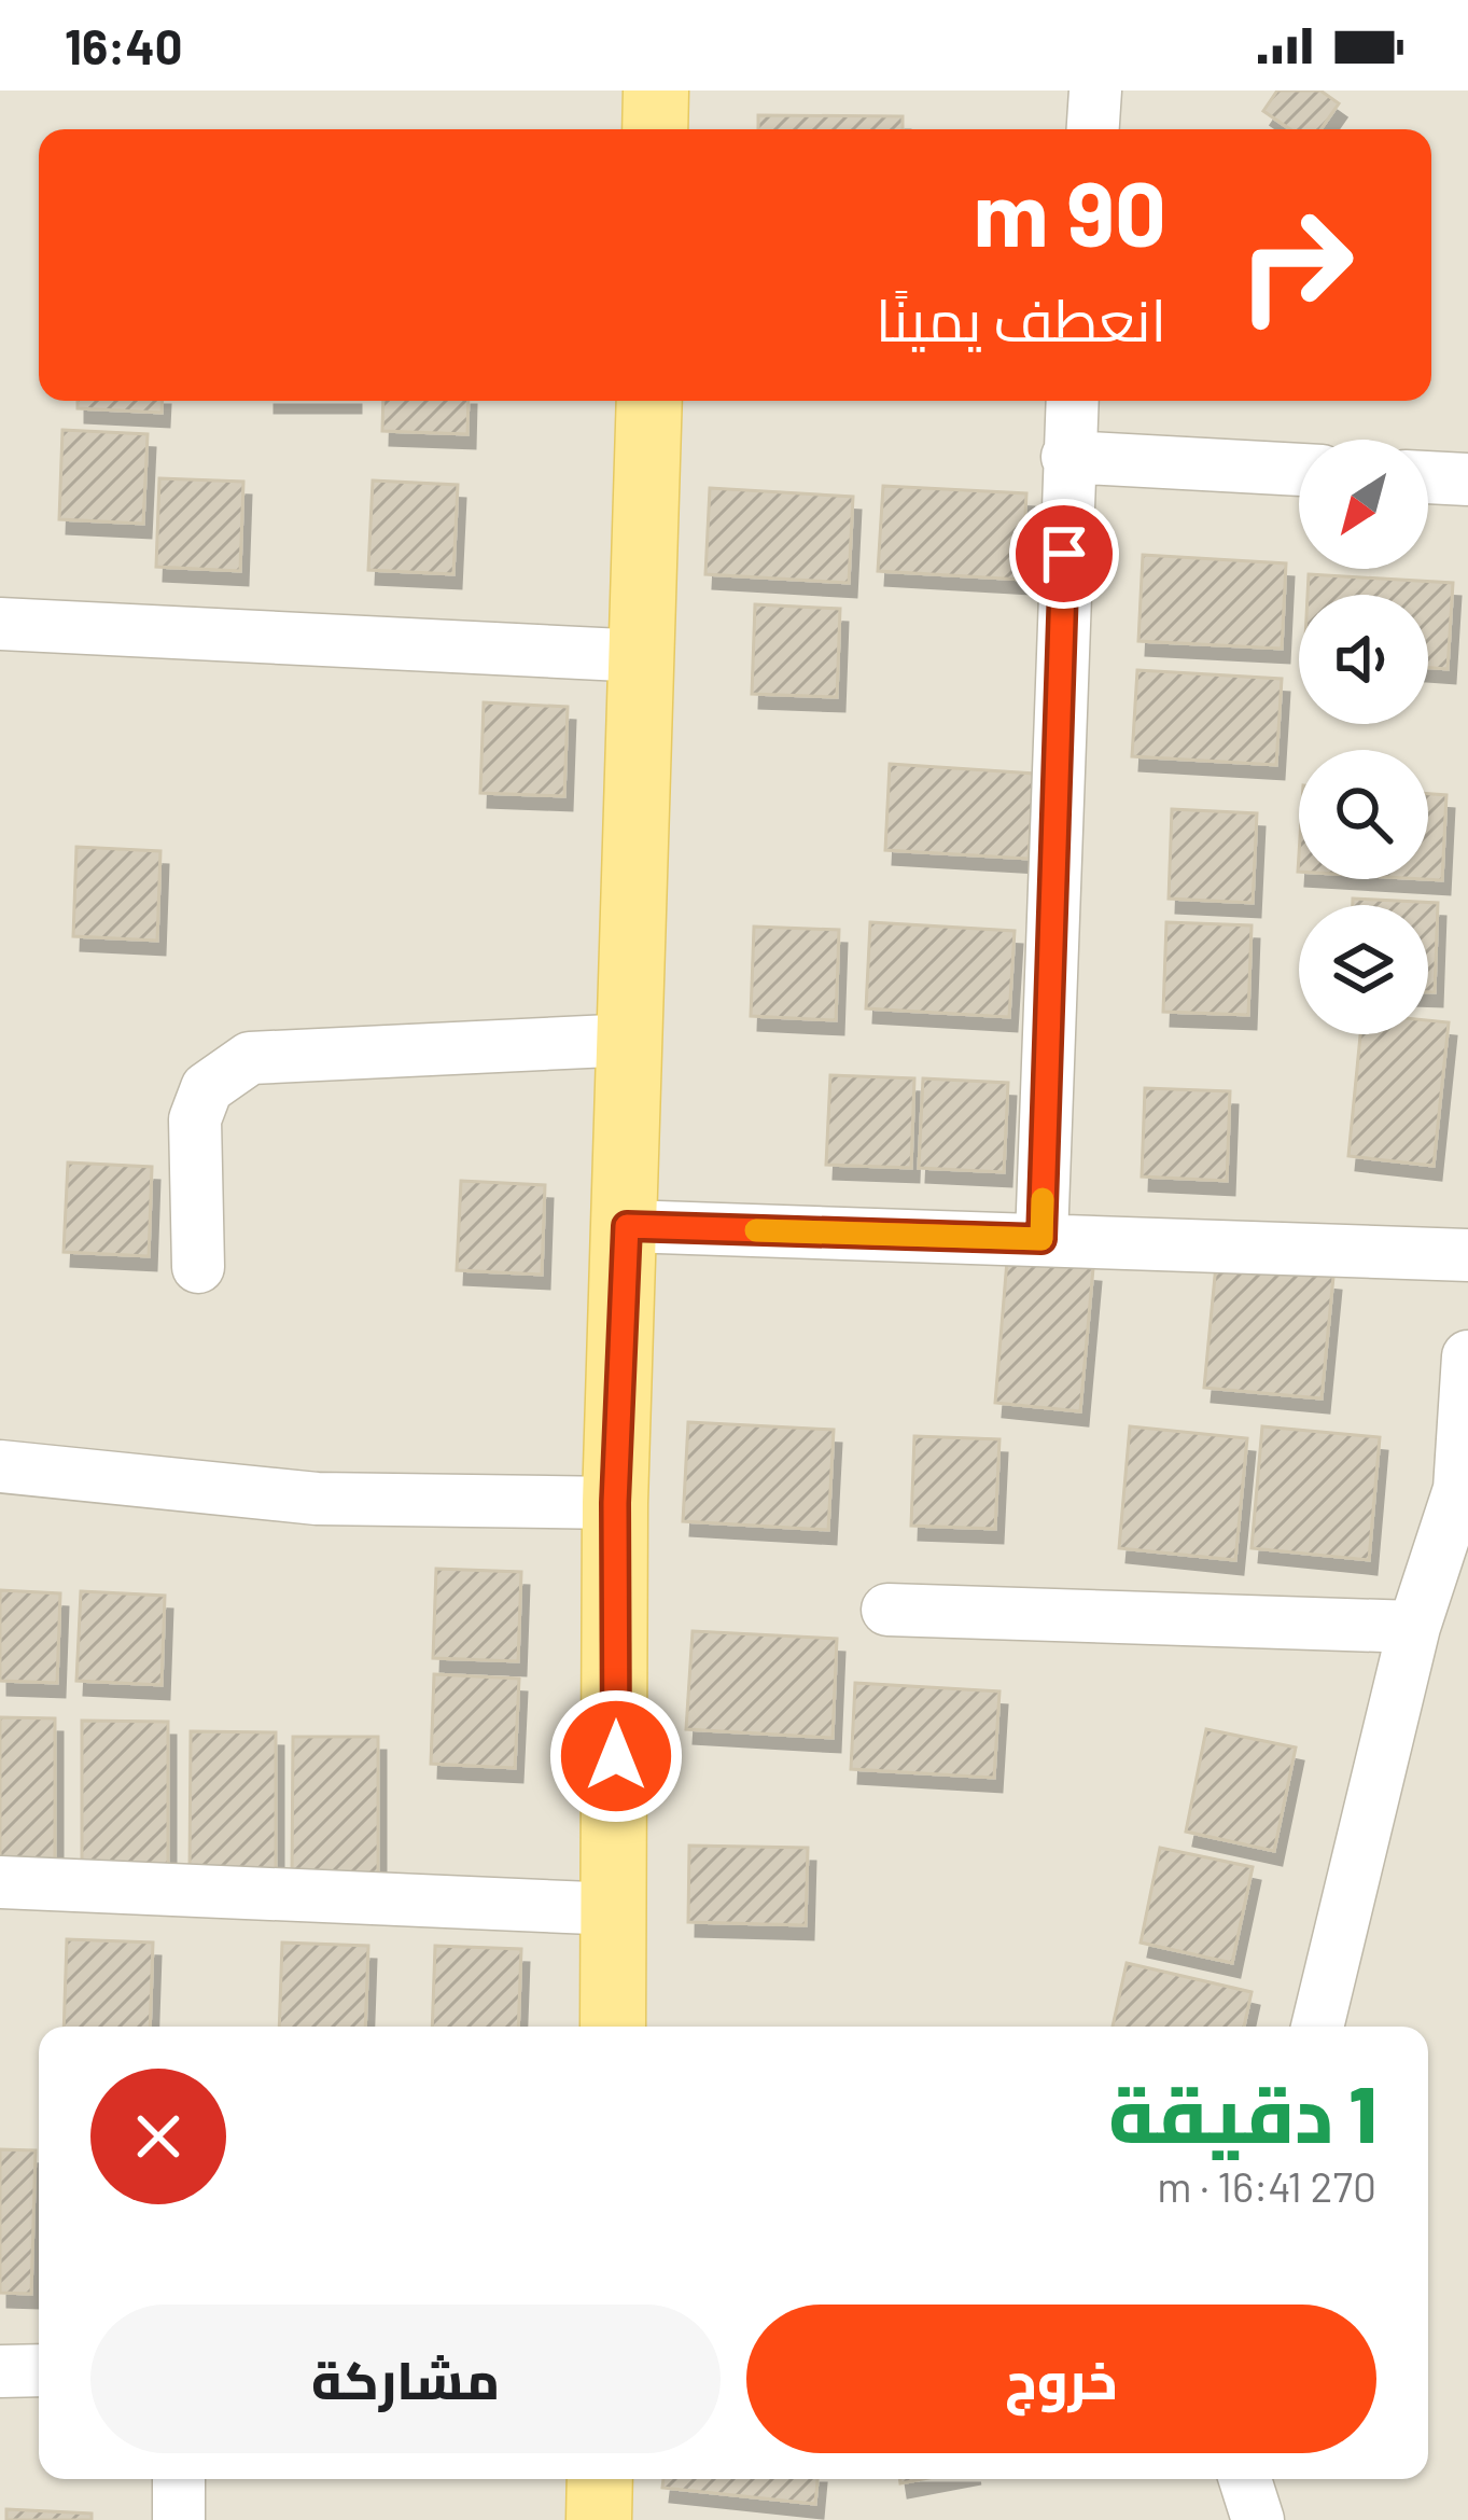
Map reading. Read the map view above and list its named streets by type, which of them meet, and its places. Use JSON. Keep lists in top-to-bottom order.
{
  "north": "bottom left",
  "page": {
    "status": "16:40",
    "turn": ["90 m", "انعطف يمينًا"],
    "heading": ["1 دقيقة", "270 m · 16:41"],
    "buttons": ["خروج", "مشاركة"]
  }
}
